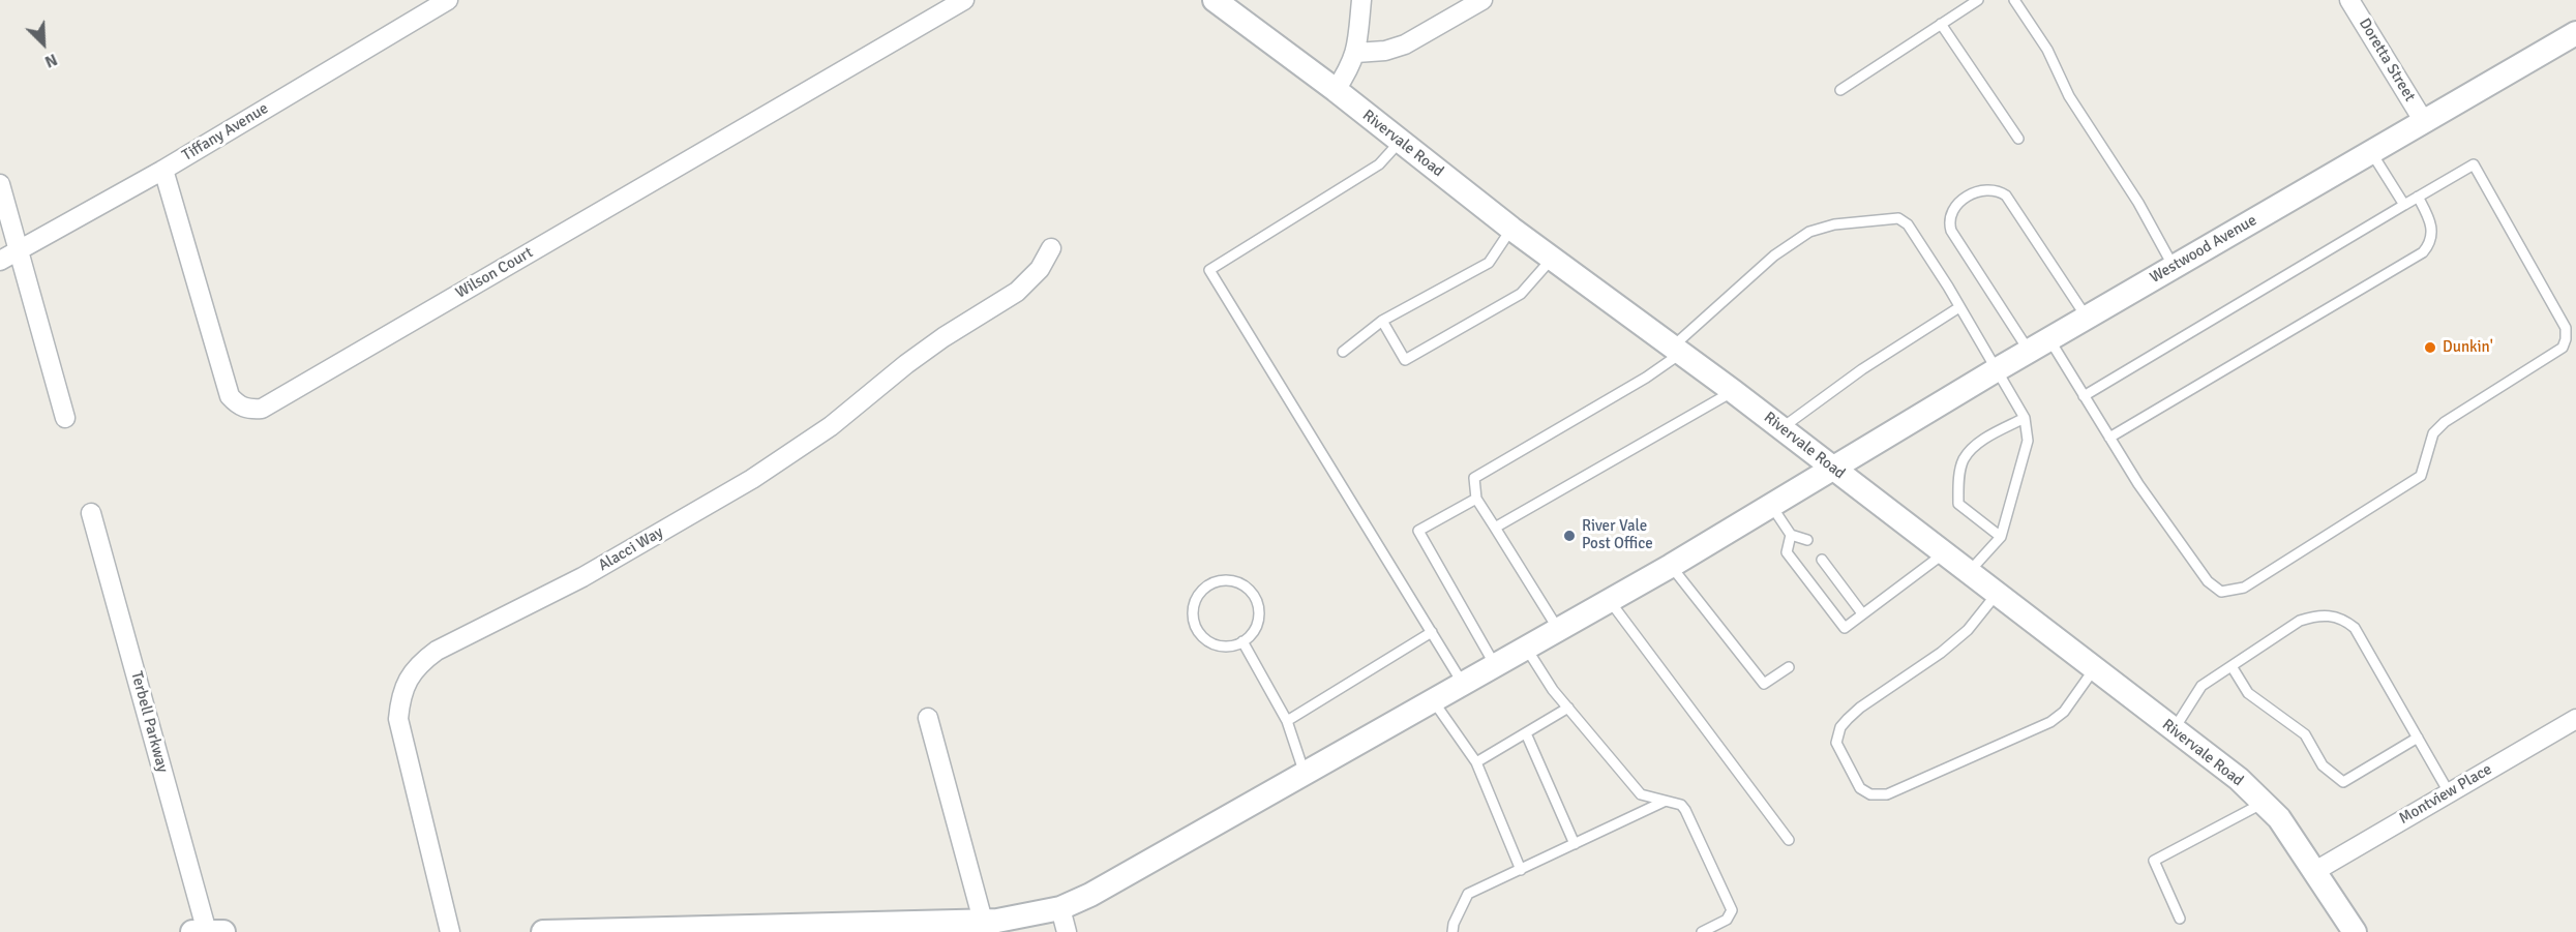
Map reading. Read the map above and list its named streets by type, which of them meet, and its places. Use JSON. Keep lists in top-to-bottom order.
{
  "streets": {
    "street": [
      "Doretta Street",
      "Tiffany Avenue",
      "Rivervale Road",
      "Westwood Avenue",
      "Wilson Court",
      "Alacci Way",
      "Terbell Parkway",
      "Montview Place"
    ]
  },
  "crossings": [
    ["Doretta Street", "Westwood Avenue"],
    ["Tiffany Avenue", "Wilson Court"],
    ["Rivervale Road", "Westwood Avenue"],
    ["Rivervale Road", "Montview Place"]
  ],
  "places": ["Dunkin'", "River Vale Post Office"],
  "north": "bottom right"
}
